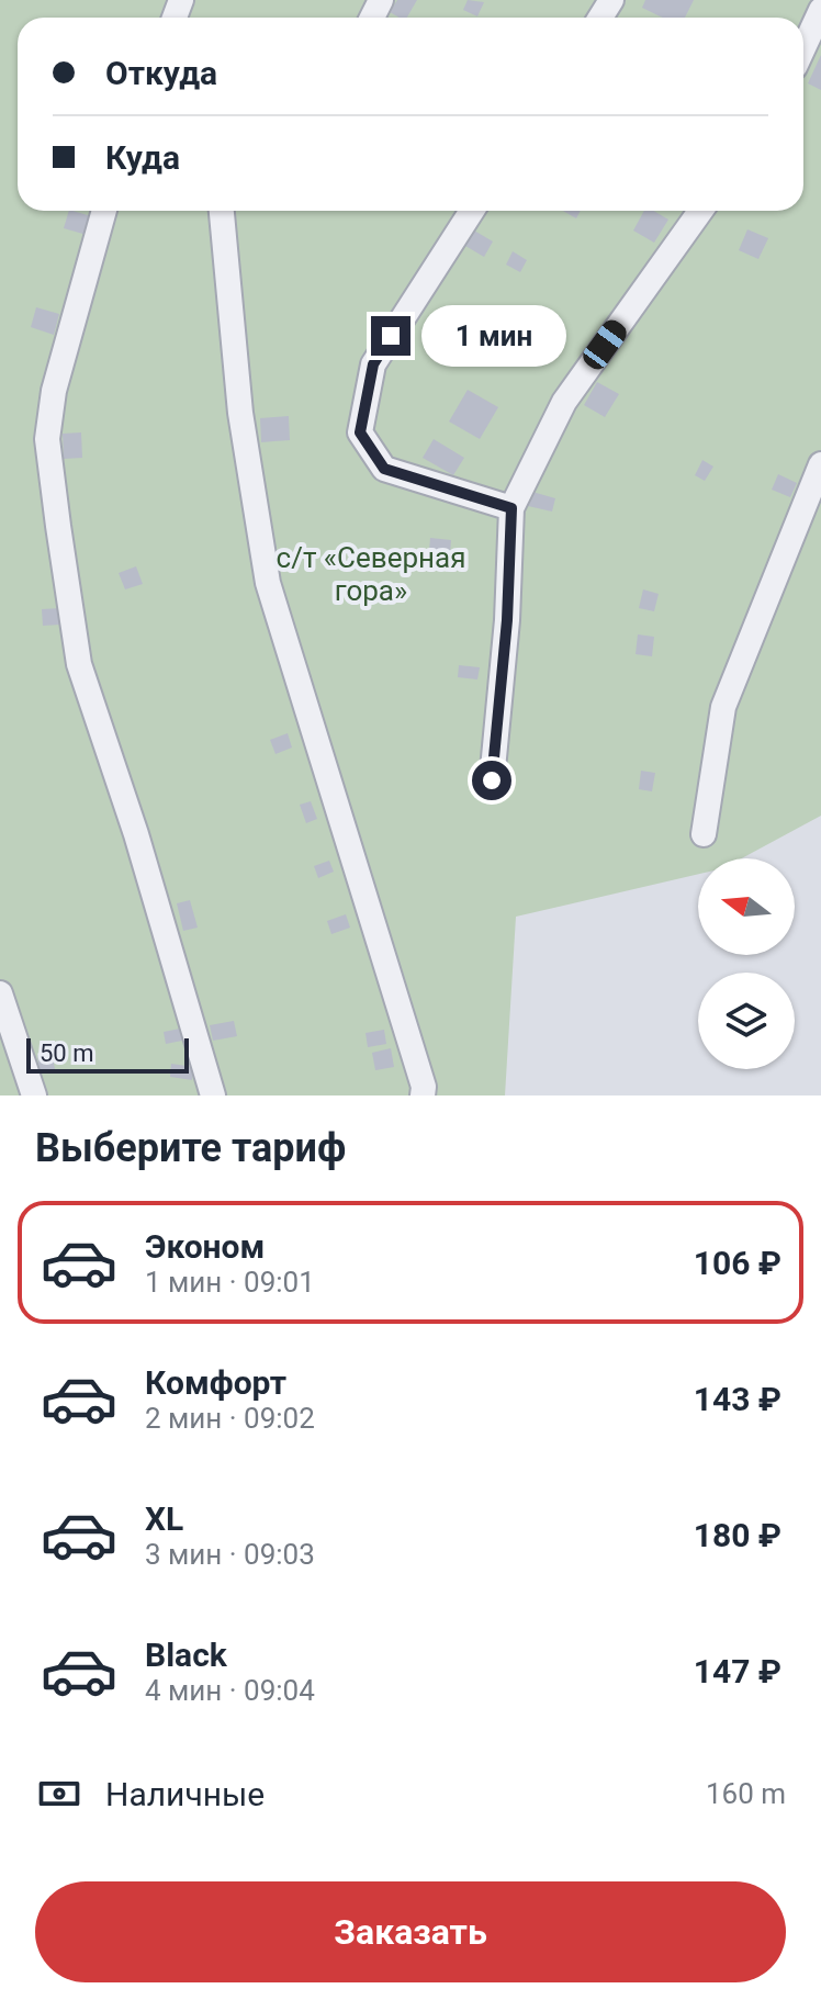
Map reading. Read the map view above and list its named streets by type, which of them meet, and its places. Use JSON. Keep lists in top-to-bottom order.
{
  "parks": ["с/т «Северная гора»"],
  "scale_bar": "50 m",
  "north": "left",
  "page": {
    "banner": ["Откуда", "Куда"],
    "bubble": "1 мин",
    "scale": "50 m",
    "heading": "Выберите тариф",
    "list": [
      {
        "name": "Эконом",
        "note": "1 мин · 09:01",
        "value": "106 ₽"
      },
      {
        "name": "Комфорт",
        "note": "2 мин · 09:02",
        "value": "143 ₽"
      },
      {
        "name": "XL",
        "note": "3 мин · 09:03",
        "value": "180 ₽"
      },
      {
        "name": "Black",
        "note": "4 мин · 09:04",
        "value": "147 ₽"
      }
    ],
    "pay": ["Наличные", "160 m"],
    "buttons": "Заказать"
  }
}
